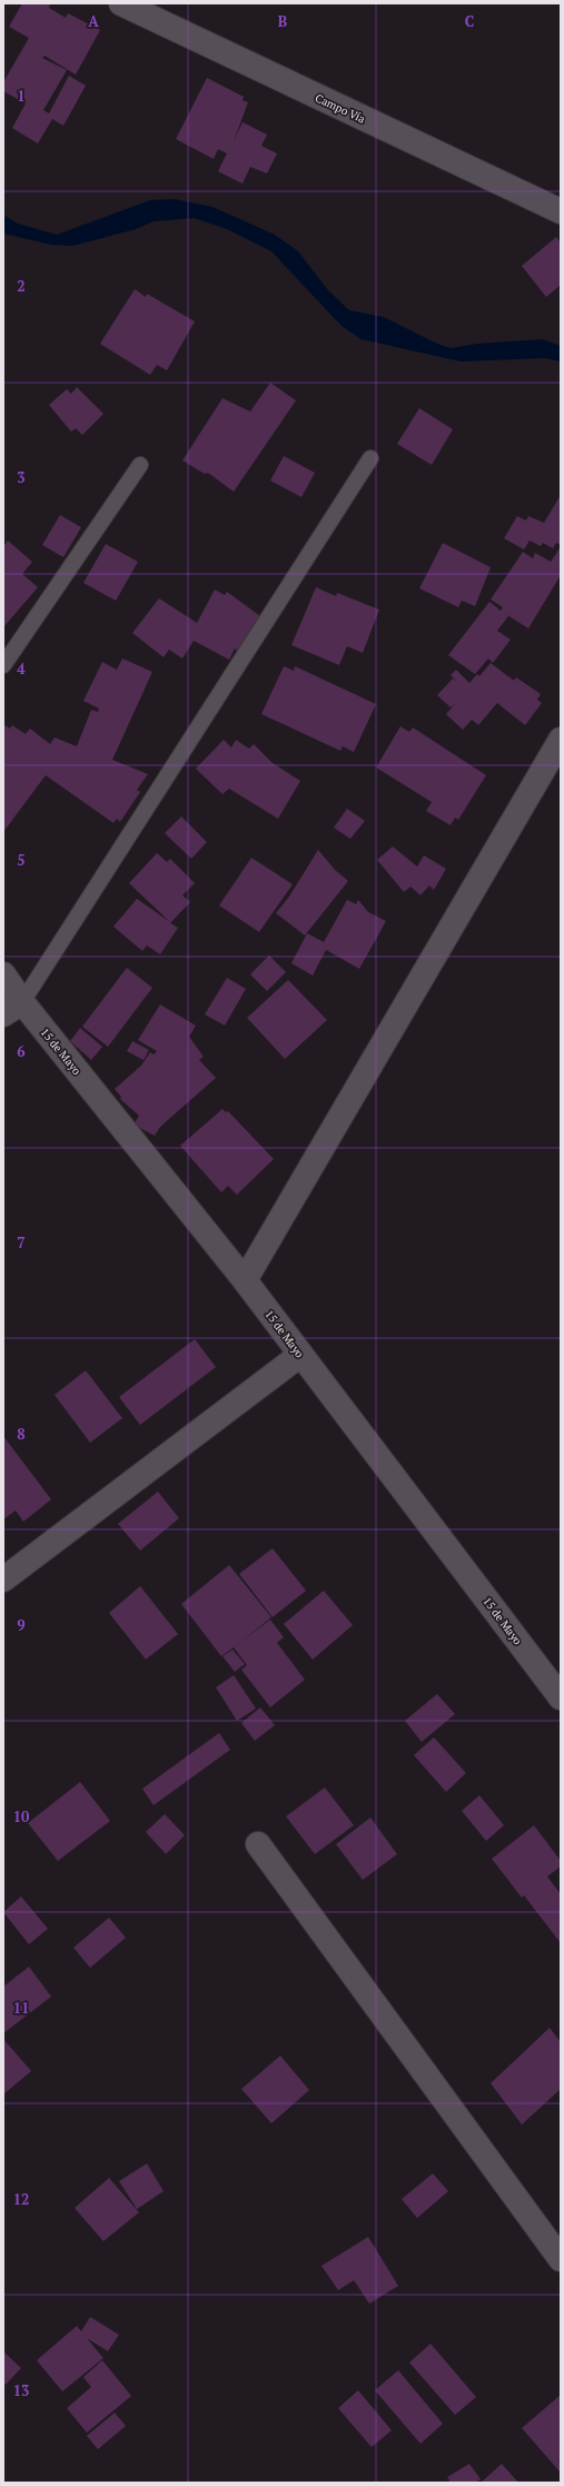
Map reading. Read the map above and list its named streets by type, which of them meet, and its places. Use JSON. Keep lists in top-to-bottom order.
{
  "streets": {
    "street": ["Campo Vía", "15 de Mayo"]
  },
  "grid": {
    "columns": ["A", "B", "C"],
    "rows": [
      "1",
      "2",
      "3",
      "4",
      "5",
      "6",
      "7",
      "8",
      "9",
      "10",
      "11",
      "12",
      "13"
    ]
  }
}
